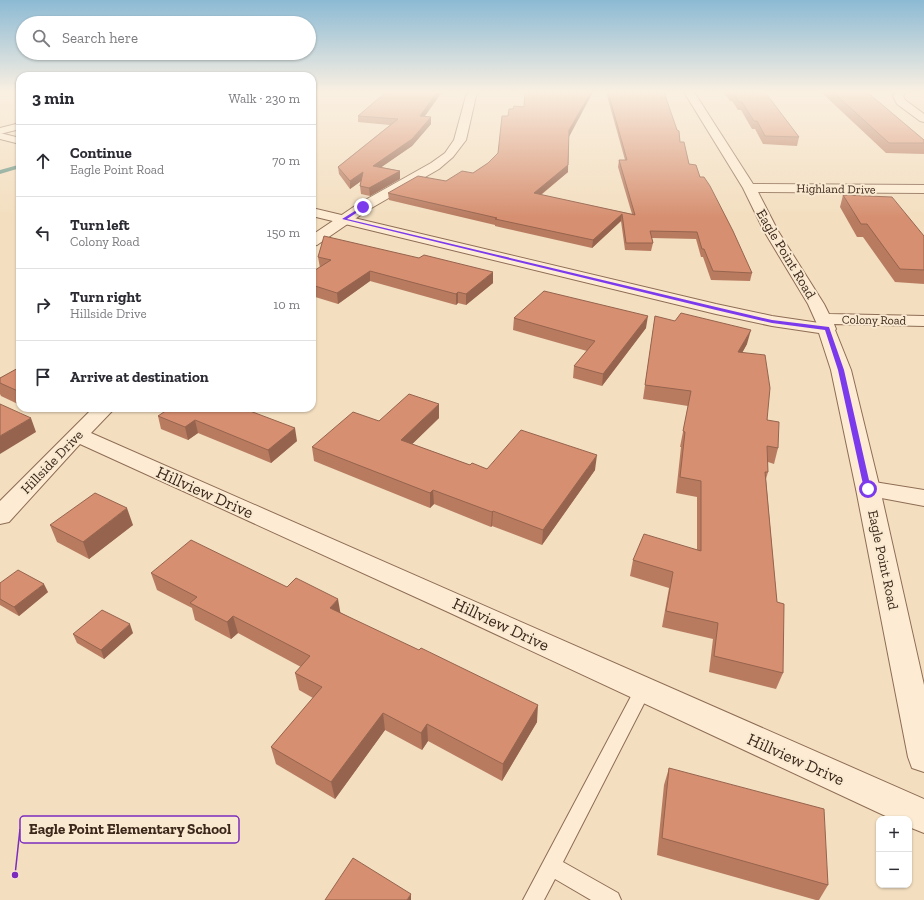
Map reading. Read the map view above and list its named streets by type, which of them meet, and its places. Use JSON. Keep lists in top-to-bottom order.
{
  "streets": {
    "street": [
      "Highland Drive",
      "Eagle Point Road",
      "Colony Road",
      "Hillside Drive",
      "Hillview Drive"
    ]
  },
  "crossings": [
    ["Highland Drive", "Eagle Point Road"],
    ["Eagle Point Road", "Colony Road"],
    ["Hillside Drive", "Hillview Drive"]
  ],
  "places": ["Eagle Point Elementary School"],
  "page": {
    "search": "Search here",
    "heading": ["3 min", "Walk · 230 m"],
    "list": [
      ["Continue", "Eagle Point Road", "70 m"],
      ["Turn left", "Colony Road", "150 m"],
      ["Turn right", "Hillside Drive", "10 m"],
      "Arrive at destination"
    ],
    "map_buttons": ["+", "−"]
  }
}
